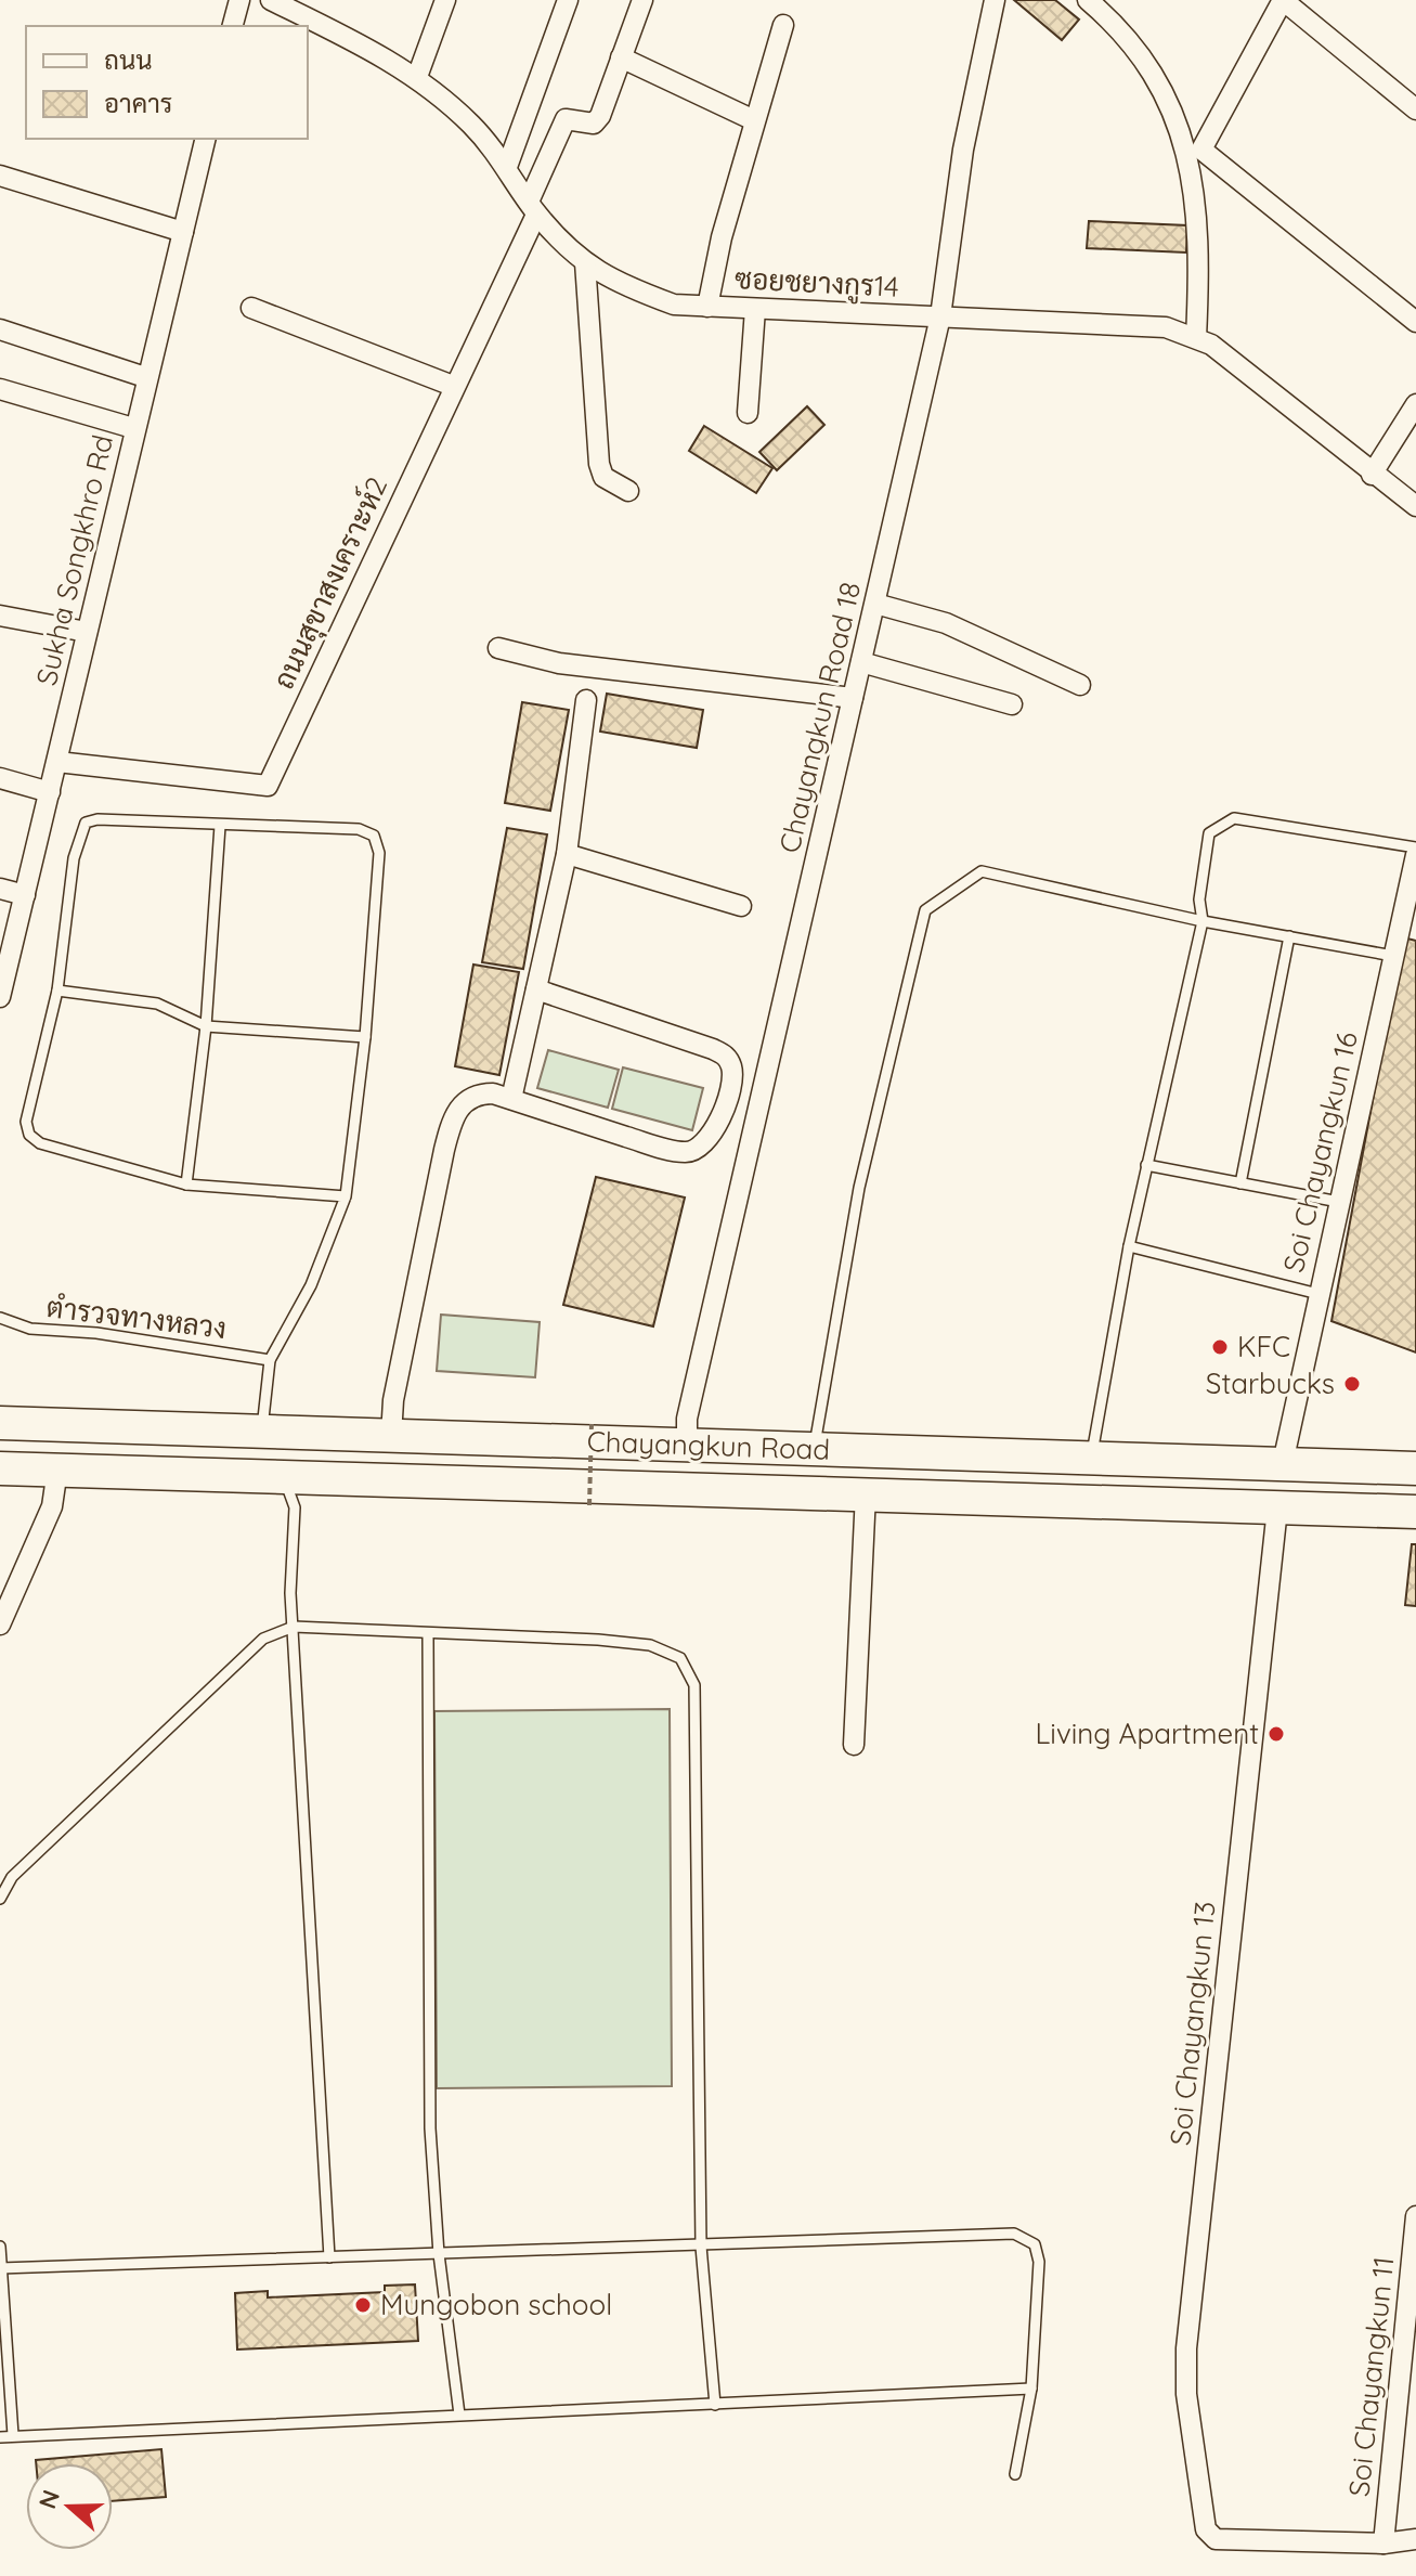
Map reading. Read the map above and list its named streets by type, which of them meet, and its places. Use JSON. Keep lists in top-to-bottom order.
{
  "streets": {
    "main road": ["Chayangkun Road"],
    "street": [
      "ซอยชยางกูร14",
      "Sukha Songkhro Rd",
      "ถนนสุขาสงเคราะห์2",
      "Chayangkun Road 18",
      "Soi Chayangkun 16",
      "Soi Chayangkun 13",
      "Soi Chayangkun 11"
    ],
    "lane": ["ตำรวจทางหลวง"]
  },
  "crossings": [
    ["ซอยชยางกูร14", "ถนนสุขาสงเคราะห์2"],
    ["ซอยชยางกูร14", "Chayangkun Road 18"],
    ["Sukha Songkhro Rd", "ถนนสุขาสงเคราะห์2"],
    ["Chayangkun Road 18", "Chayangkun Road"],
    ["Soi Chayangkun 16", "Chayangkun Road"],
    ["Chayangkun Road", "Soi Chayangkun 13"],
    ["Soi Chayangkun 13", "Soi Chayangkun 11"]
  ],
  "places": [
    "KFC",
    "Starbucks",
    "Living Apartment",
    "Mungobon school"
  ],
  "legend": ["ถนน", "อาคาร"],
  "north": "left"
}
